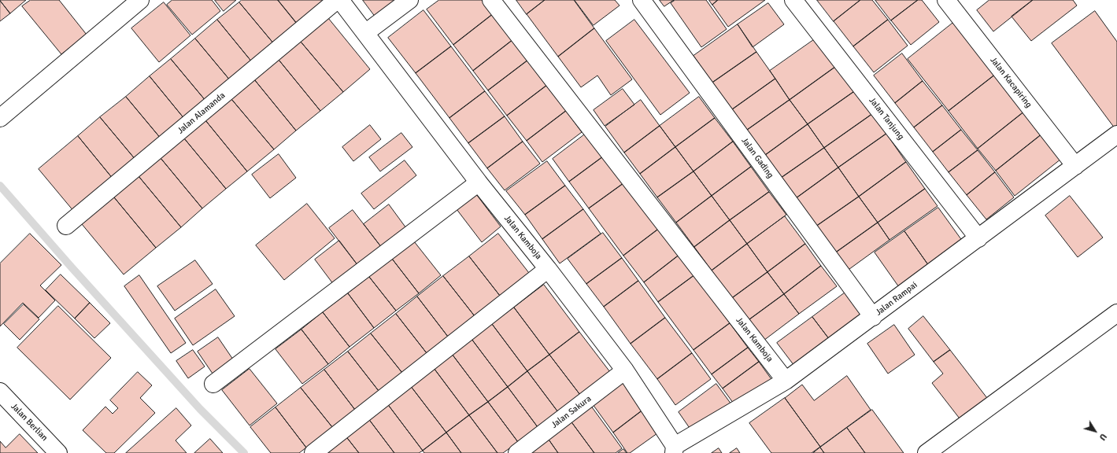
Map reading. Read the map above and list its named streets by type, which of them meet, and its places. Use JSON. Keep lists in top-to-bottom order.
{
  "streets": {
    "street": [
      "Jalan Kacapiring",
      "Jalan Alamanda",
      "Jalan Tanjung",
      "Jalan Gading",
      "Jalan Kamboja",
      "Jalan Rampai",
      "Jalan Sakura",
      "Jalan Berlian"
    ]
  },
  "crossings": [
    ["Jalan Kacapiring", "Jalan Rampai"],
    ["Jalan Tanjung", "Jalan Rampai"],
    ["Jalan Gading", "Jalan Rampai"],
    ["Jalan Kamboja", "Jalan Rampai"],
    ["Jalan Kamboja", "Jalan Sakura"]
  ],
  "north": "bottom right"
}
